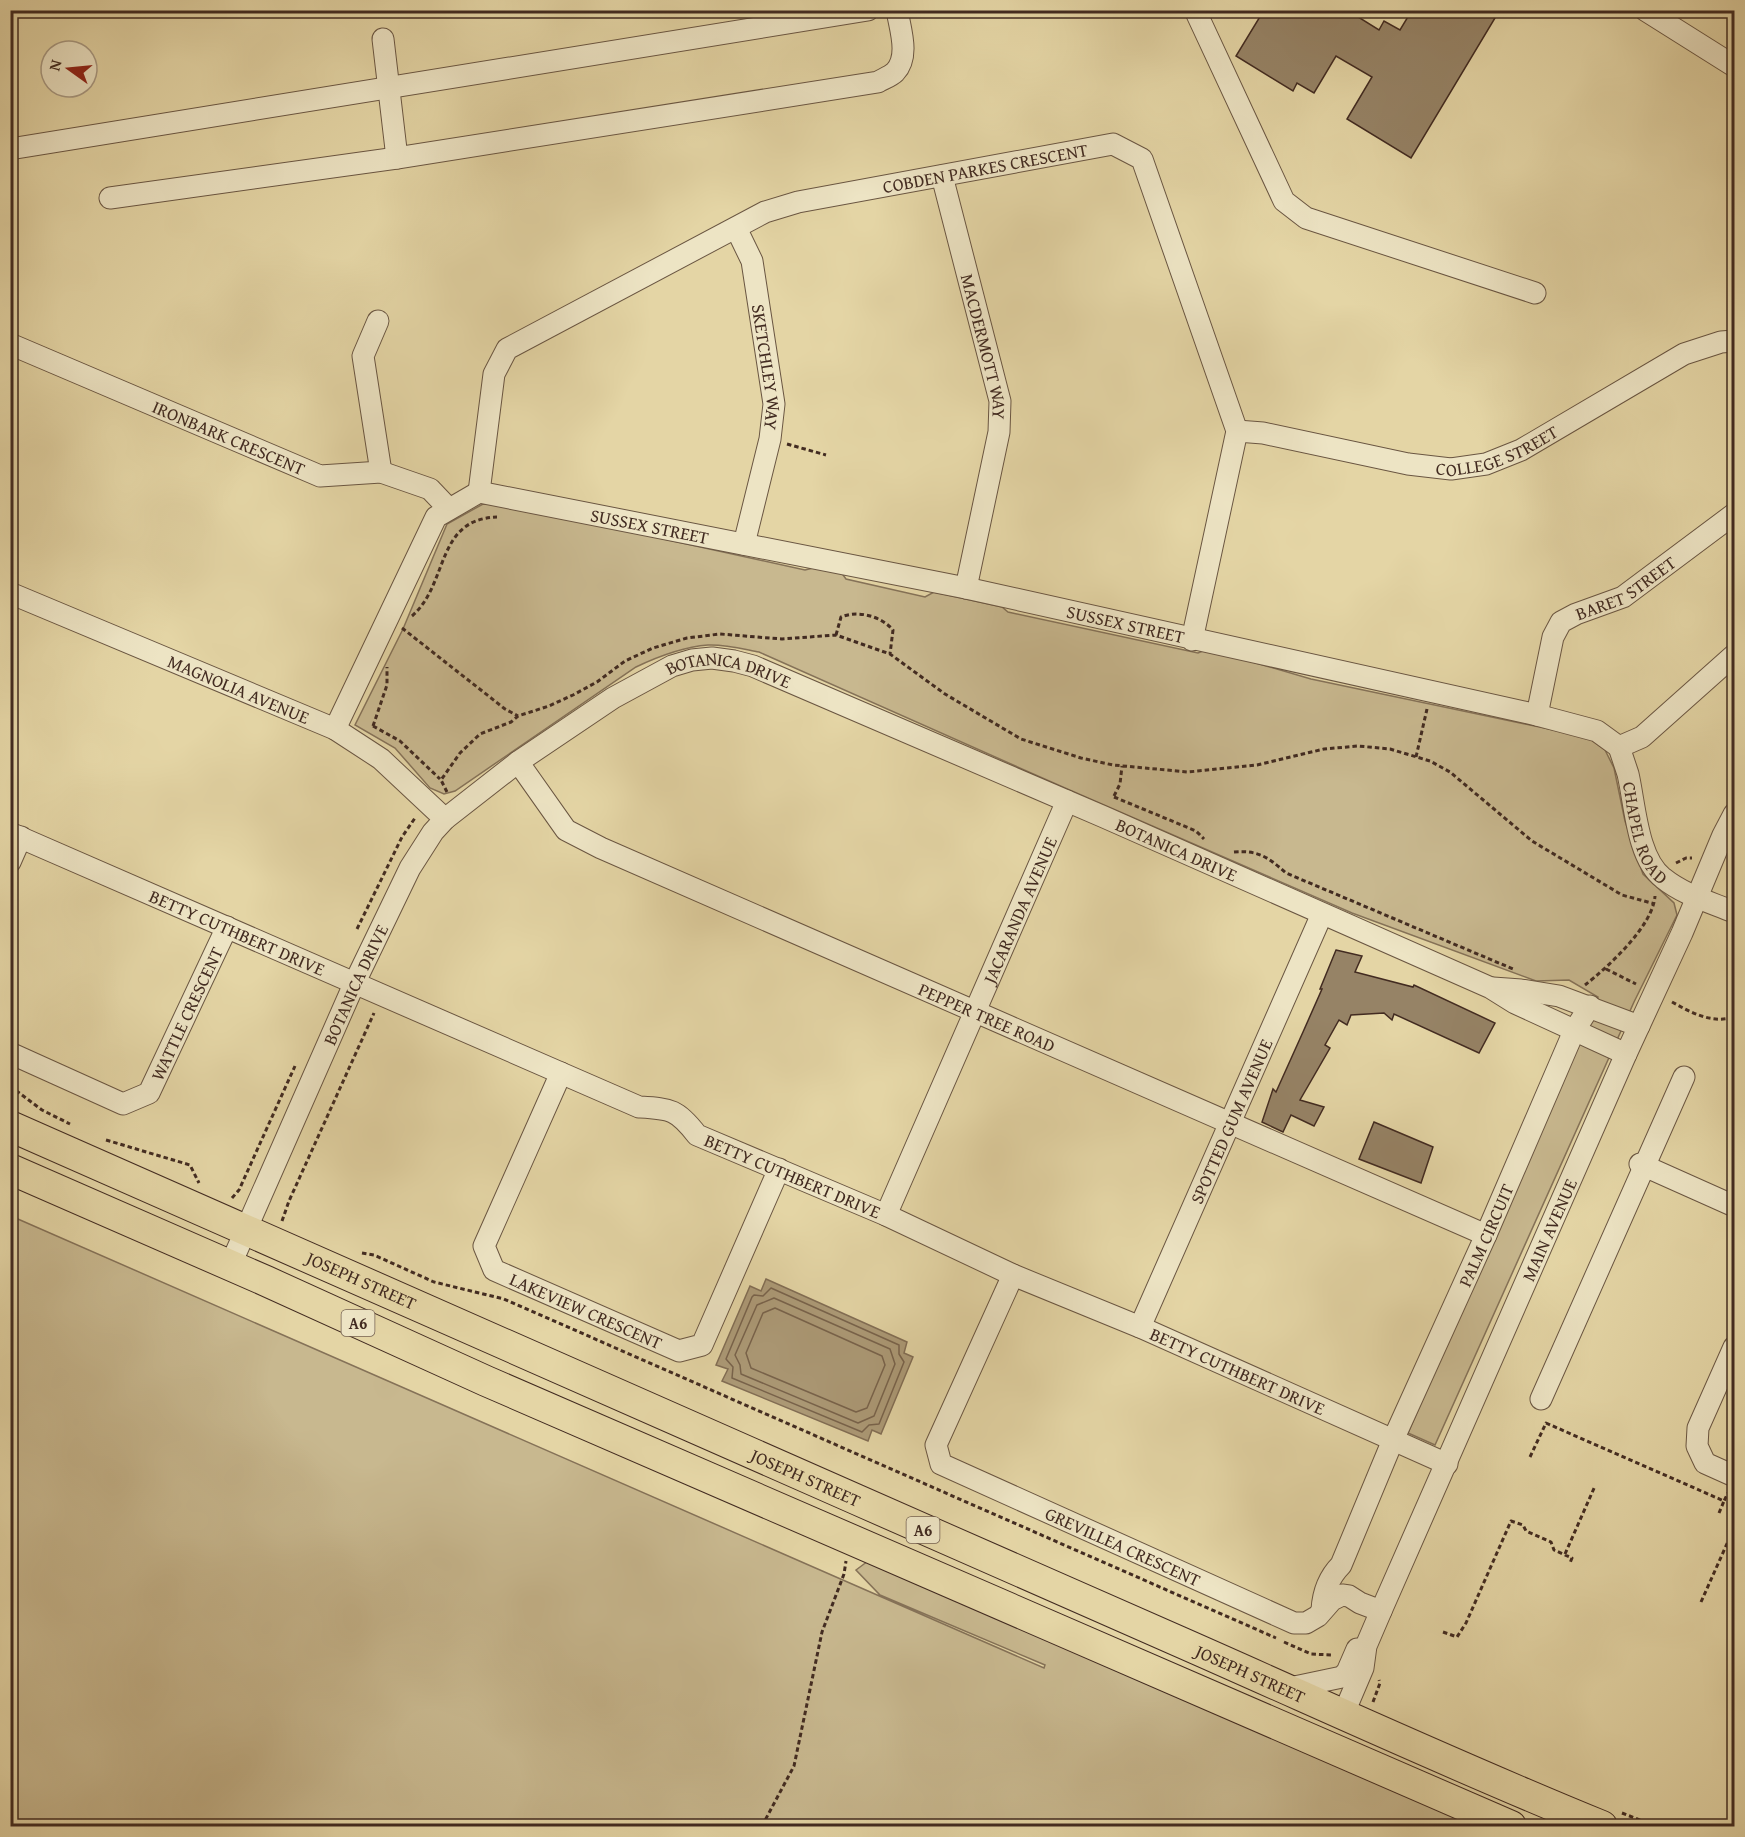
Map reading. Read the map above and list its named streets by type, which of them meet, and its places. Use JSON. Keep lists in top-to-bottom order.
{
  "streets": {
    "highway": ["JOSEPH STREET", "A6"],
    "street": [
      "COBDEN PARKES CRESCENT",
      "MACDERMOTT WAY",
      "SKETCHLEY WAY",
      "IRONBARK CRESCENT",
      "COLLEGE STREET",
      "SUSSEX STREET",
      "BARET STREET",
      "BOTANICA DRIVE",
      "MAGNOLIA AVENUE",
      "CHAPEL ROAD",
      "JACARANDA AVENUE",
      "BETTY CUTHBERT DRIVE",
      "WATTLE CRESCENT",
      "PEPPER TREE ROAD",
      "SPOTTED GUM AVENUE",
      "MAIN AVENUE",
      "PALM CIRCUIT",
      "LAKEVIEW CRESCENT",
      "GREVILLEA CRESCENT"
    ]
  },
  "crossings": [
    ["COBDEN PARKES CRESCENT", "MACDERMOTT WAY"],
    ["COBDEN PARKES CRESCENT", "SKETCHLEY WAY"],
    ["COBDEN PARKES CRESCENT", "COLLEGE STREET"],
    ["COBDEN PARKES CRESCENT", "SUSSEX STREET"],
    ["MACDERMOTT WAY", "SUSSEX STREET"],
    ["SKETCHLEY WAY", "SUSSEX STREET"],
    ["SUSSEX STREET", "BARET STREET"],
    ["SUSSEX STREET", "CHAPEL ROAD"],
    ["BOTANICA DRIVE", "MAGNOLIA AVENUE"],
    ["BOTANICA DRIVE", "JACARANDA AVENUE"],
    ["BOTANICA DRIVE", "BETTY CUTHBERT DRIVE"],
    ["BOTANICA DRIVE", "PEPPER TREE ROAD"],
    ["BOTANICA DRIVE", "SPOTTED GUM AVENUE"],
    ["BOTANICA DRIVE", "MAIN AVENUE"],
    ["BOTANICA DRIVE", "PALM CIRCUIT"],
    ["BOTANICA DRIVE", "JOSEPH STREET"],
    ["CHAPEL ROAD", "MAIN AVENUE"],
    ["JACARANDA AVENUE", "BETTY CUTHBERT DRIVE"],
    ["JACARANDA AVENUE", "PEPPER TREE ROAD"],
    ["BETTY CUTHBERT DRIVE", "WATTLE CRESCENT"],
    ["BETTY CUTHBERT DRIVE", "SPOTTED GUM AVENUE"],
    ["BETTY CUTHBERT DRIVE", "MAIN AVENUE"],
    ["BETTY CUTHBERT DRIVE", "PALM CIRCUIT"],
    ["BETTY CUTHBERT DRIVE", "LAKEVIEW CRESCENT"],
    ["BETTY CUTHBERT DRIVE", "GREVILLEA CRESCENT"],
    ["PEPPER TREE ROAD", "SPOTTED GUM AVENUE"],
    ["PEPPER TREE ROAD", "PALM CIRCUIT"],
    ["MAIN AVENUE", "JOSEPH STREET"]
  ],
  "north": "left"
}
